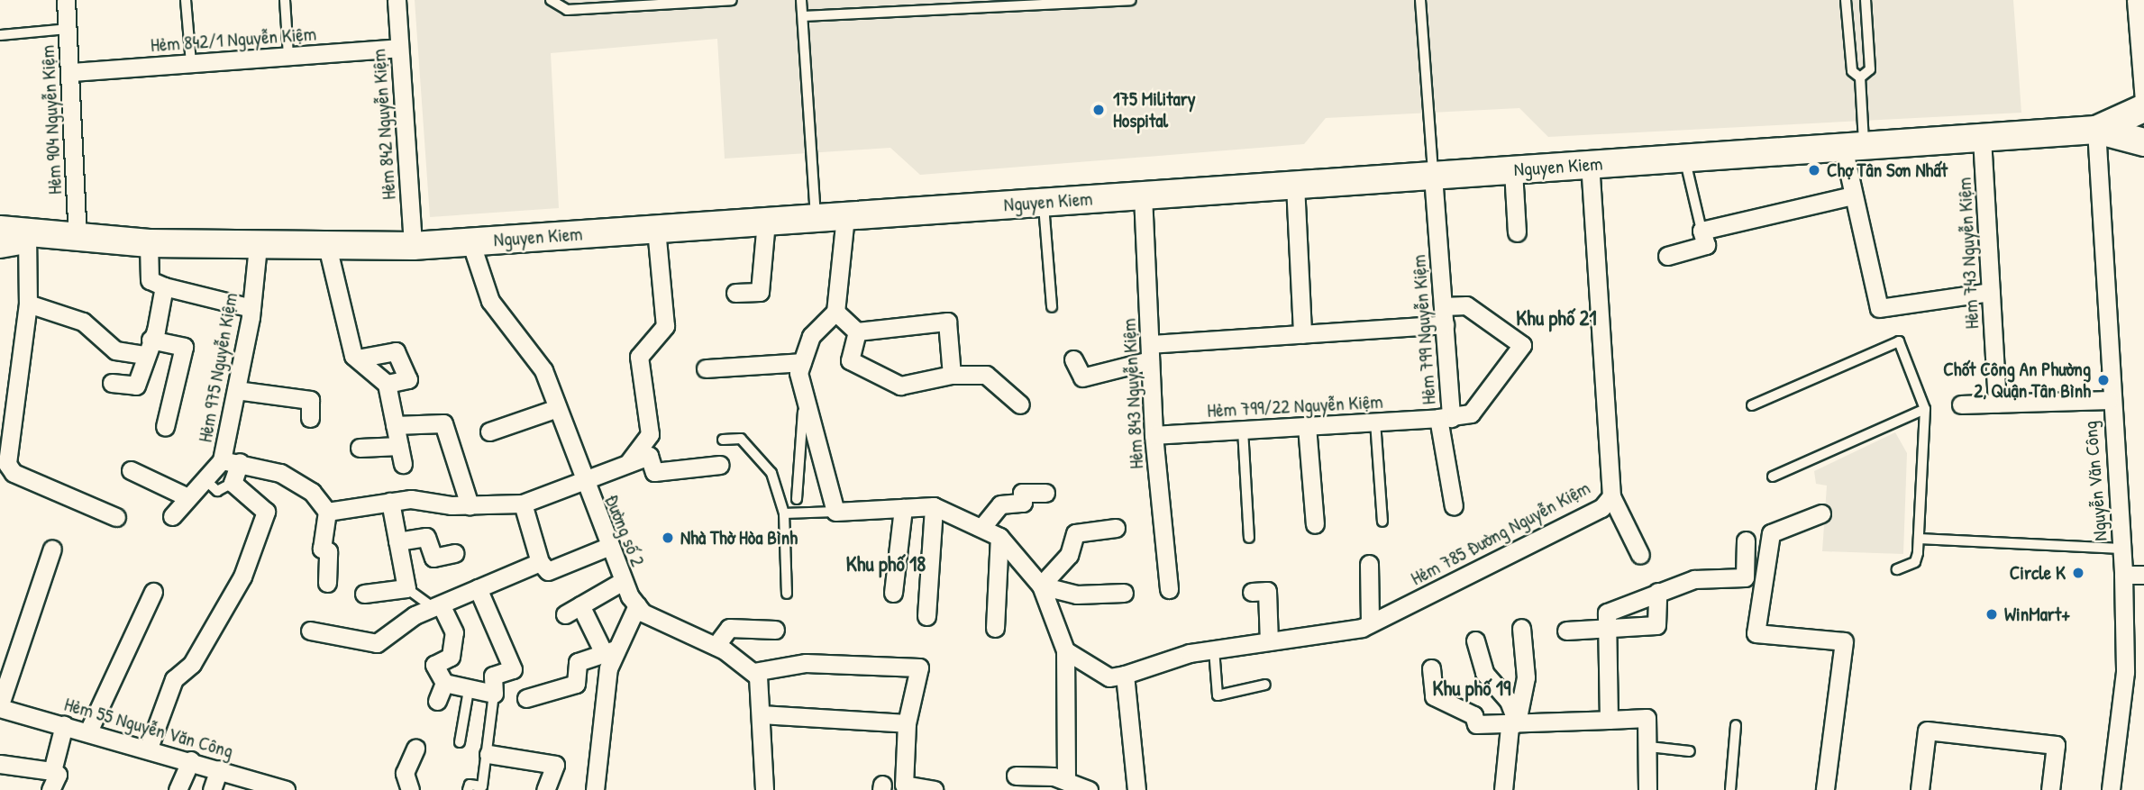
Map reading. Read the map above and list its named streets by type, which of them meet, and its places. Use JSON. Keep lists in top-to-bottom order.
{
  "streets": {
    "main road": ["Nguyen Kiem"],
    "street": [
      "Hẻm 842/1 Nguyễn Kiệm",
      "Hẻm 904 Nguyễn Kiệm",
      "Hẻm 842 Nguyễn Kiệm",
      "Hẻm 743 Nguyễn Kiệm",
      "Hẻm 799 Nguyễn Kiệm",
      "Hẻm 975 Nguyễn Kiệm",
      "Hẻm 843 Nguyễn Kiệm",
      "Hẻm 799/22 Nguyễn Kiệm",
      "Nguyễn Văn Công",
      "Đường số 2",
      "Hẻm 785 Đường Nguyễn Kiệm",
      "Hẻm 55 Nguyễn Văn Công"
    ]
  },
  "crossings": [
    ["Hẻm 842/1 Nguyễn Kiệm", "Hẻm 904 Nguyễn Kiệm"],
    ["Hẻm 842/1 Nguyễn Kiệm", "Hẻm 842 Nguyễn Kiệm"],
    ["Hẻm 904 Nguyễn Kiệm", "Nguyen Kiem"],
    ["Hẻm 842 Nguyễn Kiệm", "Nguyen Kiem"],
    ["Nguyen Kiem", "Hẻm 743 Nguyễn Kiệm"],
    ["Nguyen Kiem", "Hẻm 799 Nguyễn Kiệm"],
    ["Nguyen Kiem", "Hẻm 975 Nguyễn Kiệm"],
    ["Nguyen Kiem", "Hẻm 843 Nguyễn Kiệm"],
    ["Nguyen Kiem", "Nguyễn Văn Công"],
    ["Nguyen Kiem", "Đường số 2"],
    ["Nguyen Kiem", "Hẻm 785 Đường Nguyễn Kiệm"],
    ["Hẻm 799 Nguyễn Kiệm", "Hẻm 799/22 Nguyễn Kiệm"],
    ["Hẻm 843 Nguyễn Kiệm", "Hẻm 799/22 Nguyễn Kiệm"]
  ],
  "districts": ["Khu phố 21", "Khu phố 18", "Khu phố 19"],
  "places": [
    "175 Military Hospital",
    "Chợ Tân Sơn Nhất",
    "Chốt Công An Phường 2, Quận Tân Bình",
    "Nhà Thờ Hòa Bình",
    "Circle K",
    "WinMart+"
  ]
}
